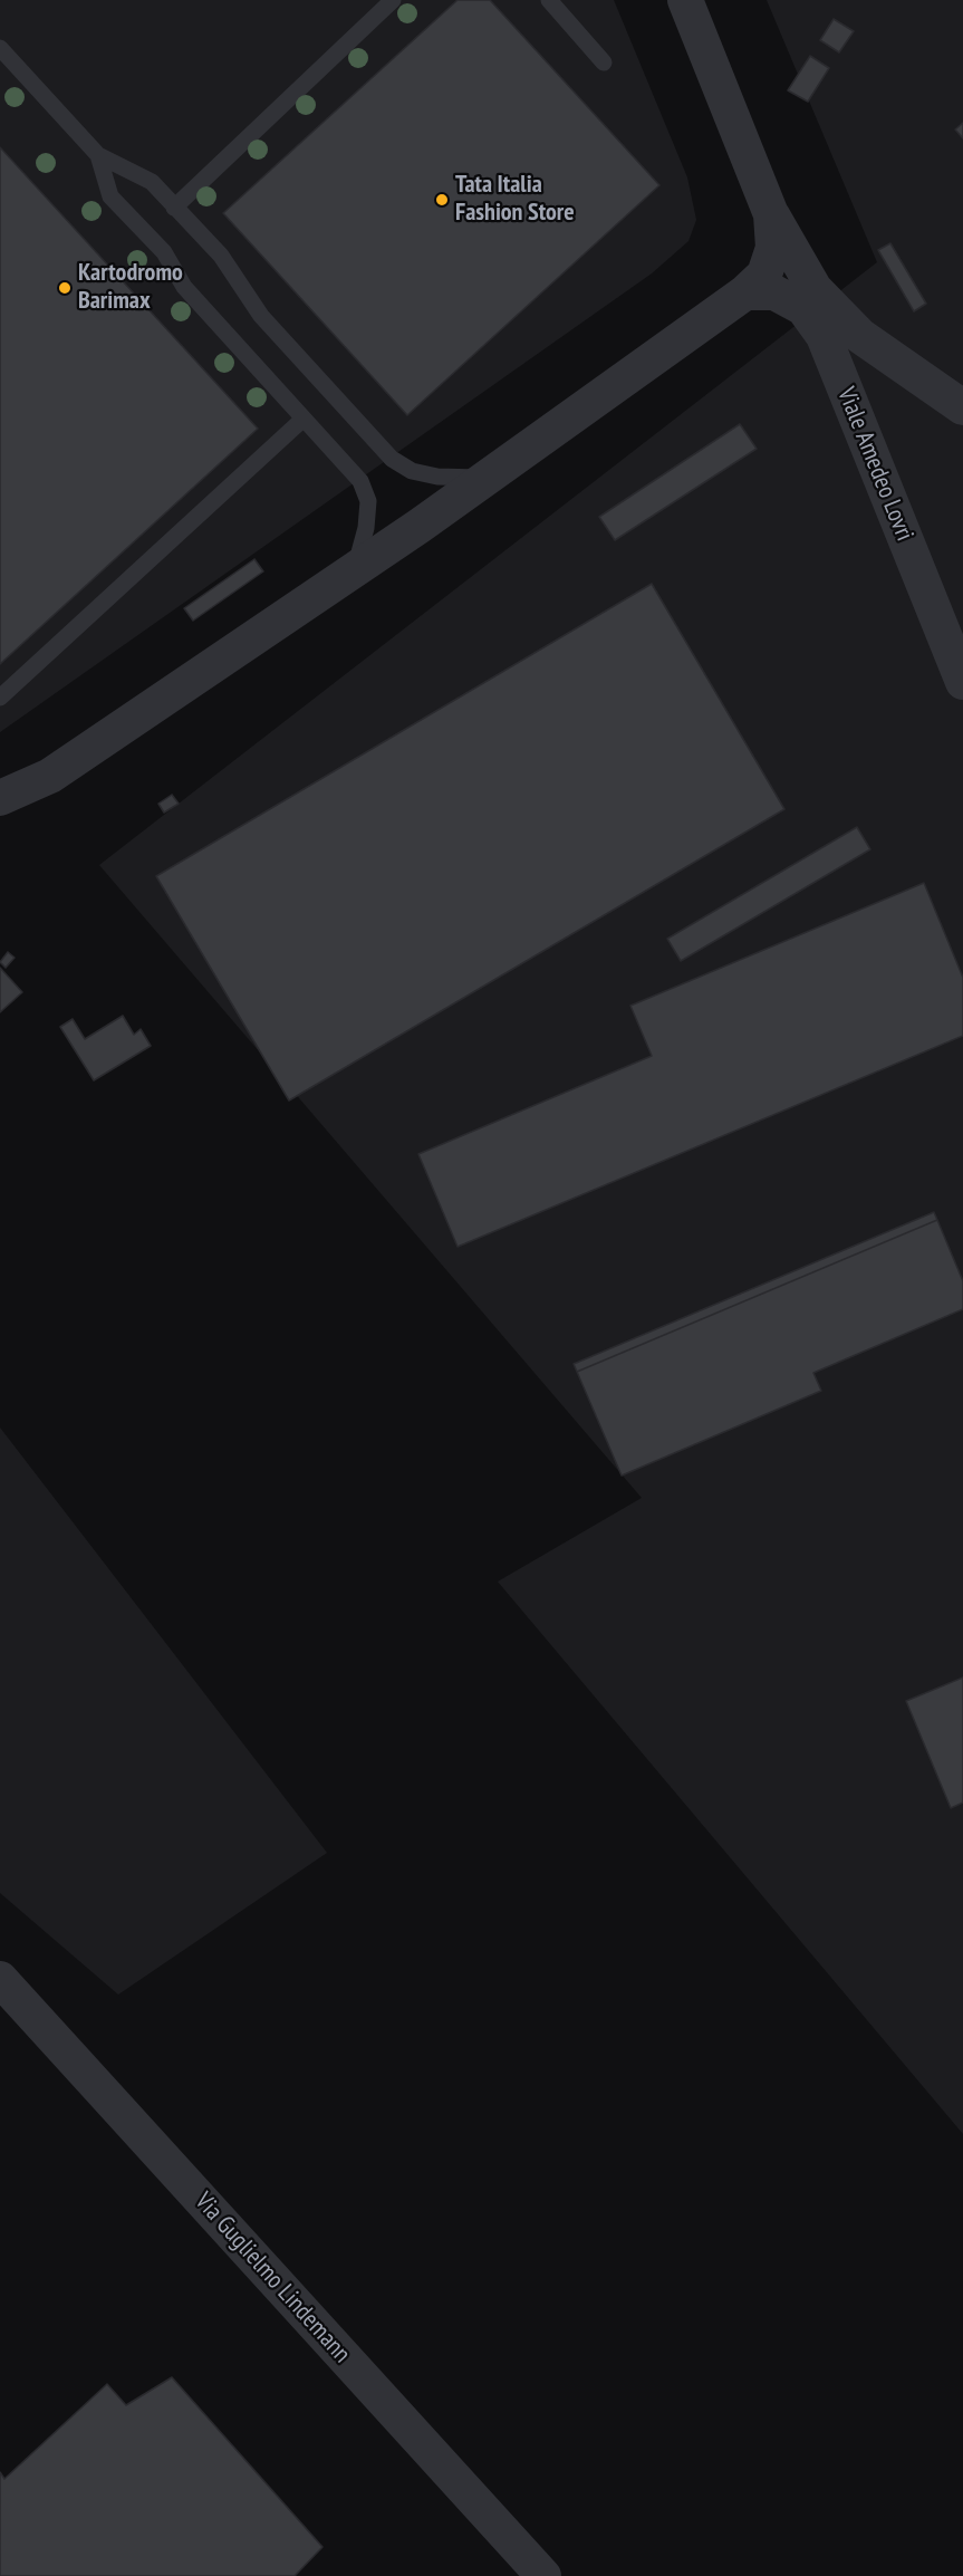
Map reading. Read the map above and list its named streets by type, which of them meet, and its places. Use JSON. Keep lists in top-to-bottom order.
{
  "streets": {
    "street": ["Viale Amedeo Lovri", "Via Guglielmo Lindemann"]
  },
  "places": ["Tata Italia Fashion Store", "Kartodromo Barimax"]
}
